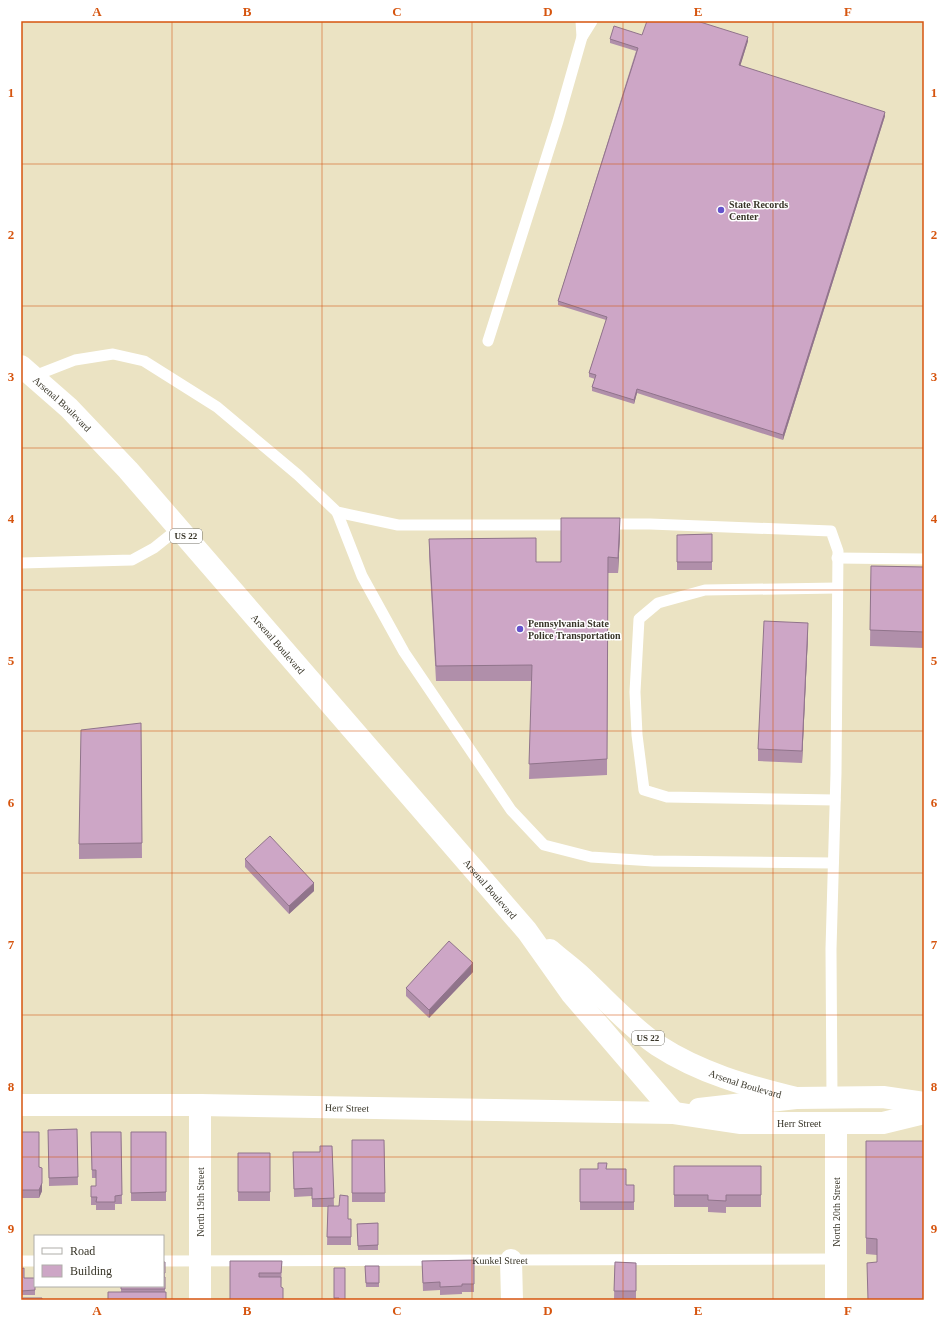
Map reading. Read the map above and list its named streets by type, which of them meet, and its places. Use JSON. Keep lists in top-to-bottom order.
{
  "streets": {
    "main road": [
      "Arsenal Boulevard",
      "US 22",
      "Herr Street",
      "North 19th Street",
      "North 20th Street"
    ],
    "lane": ["Kunkel Street"]
  },
  "crossings": [
    ["Arsenal Boulevard", "Herr Street"],
    ["Herr Street", "North 19th Street"],
    ["Herr Street", "North 20th Street"],
    ["North 19th Street", "Kunkel Street"],
    ["North 20th Street", "Kunkel Street"]
  ],
  "places": ["State Records Center", "Pennsylvania State Police Transportation"],
  "legend": ["Road", "Building"],
  "grid": {
    "columns": [
      "A",
      "B",
      "C",
      "D",
      "E",
      "F"
    ],
    "rows": [
      "1",
      "2",
      "3",
      "4",
      "5",
      "6",
      "7",
      "8",
      "9"
    ]
  }
}
